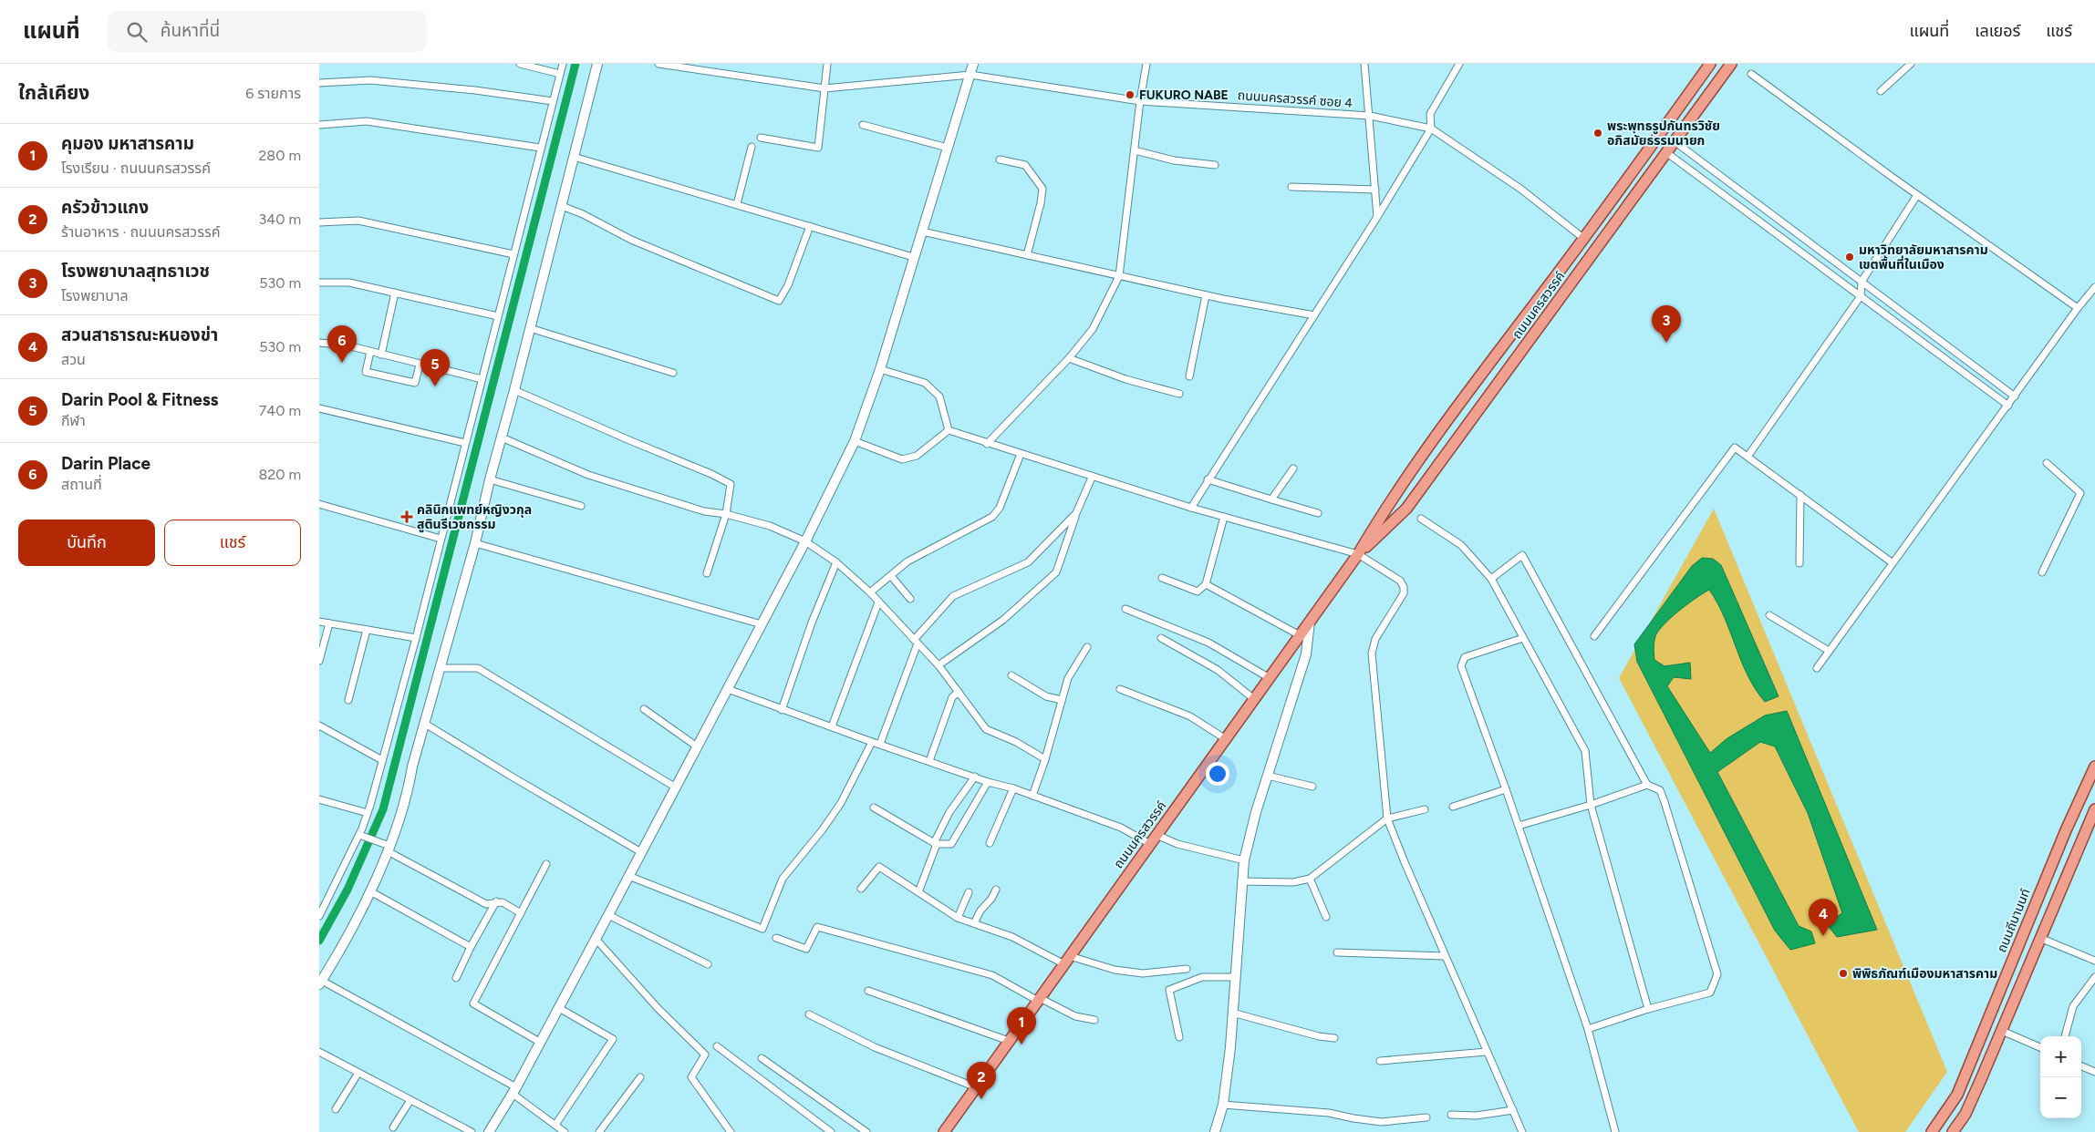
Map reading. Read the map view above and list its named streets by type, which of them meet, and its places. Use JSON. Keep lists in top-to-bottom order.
{
  "streets": {
    "main road": ["ถนนนครสวรรค์", "ถนนถีนานนท์"],
    "street": ["ถนนนครสวรรค์ ซอย 4"]
  },
  "crossings": [
    ["ถนนนครสวรรค์ ซอย 4", "ถนนนครสวรรค์"]
  ],
  "places": {
    "other": [
      "FUKURO NABE",
      "พระพุทธรูปกันทรวิชัย อภิสมัยธรรมนายก",
      "มหาวิทยาลัยมหาสารคาม เขตพื้นที่ในเมือง",
      "พิพิธภัณฑ์เมืองมหาสารคาม"
    ],
    "health": ["คลินิกแพทย์หญิงวกุล สูตินรีเวชกรรม"]
  },
  "page": {
    "header": "แผนที่",
    "search": "ค้นหาที่นี่",
    "nav": ["แผนที่", "เลเยอร์", "แชร์"],
    "heading": ["ใกล้เคียง", "6 รายการ"],
    "list": [
      {
        "mark": "1",
        "name": "คุมอง มหาสารคาม",
        "note": "โรงเรียน · ถนนนครสวรรค์",
        "value": "280 m"
      },
      {
        "mark": "2",
        "name": "ครัวข้าวแกง",
        "note": "ร้านอาหาร · ถนนนครสวรรค์",
        "value": "340 m"
      },
      {
        "mark": "3",
        "name": "โรงพยาบาลสุทธาเวช",
        "note": "โรงพยาบาล",
        "value": "530 m"
      },
      {
        "mark": "4",
        "name": "สวนสาธารณะหนองข่า",
        "note": "สวน",
        "value": "530 m"
      },
      {
        "mark": "5",
        "name": "Darin Pool & Fitness",
        "note": "กีฬา",
        "value": "740 m"
      },
      {
        "mark": "6",
        "name": "Darin Place",
        "note": "สถานที่",
        "value": "820 m"
      }
    ],
    "pins": [
      "3",
      "6",
      "5",
      "4",
      "1",
      "2"
    ],
    "buttons": ["บันทึก", "แชร์"],
    "map_buttons": ["+", "−"]
  }
}
